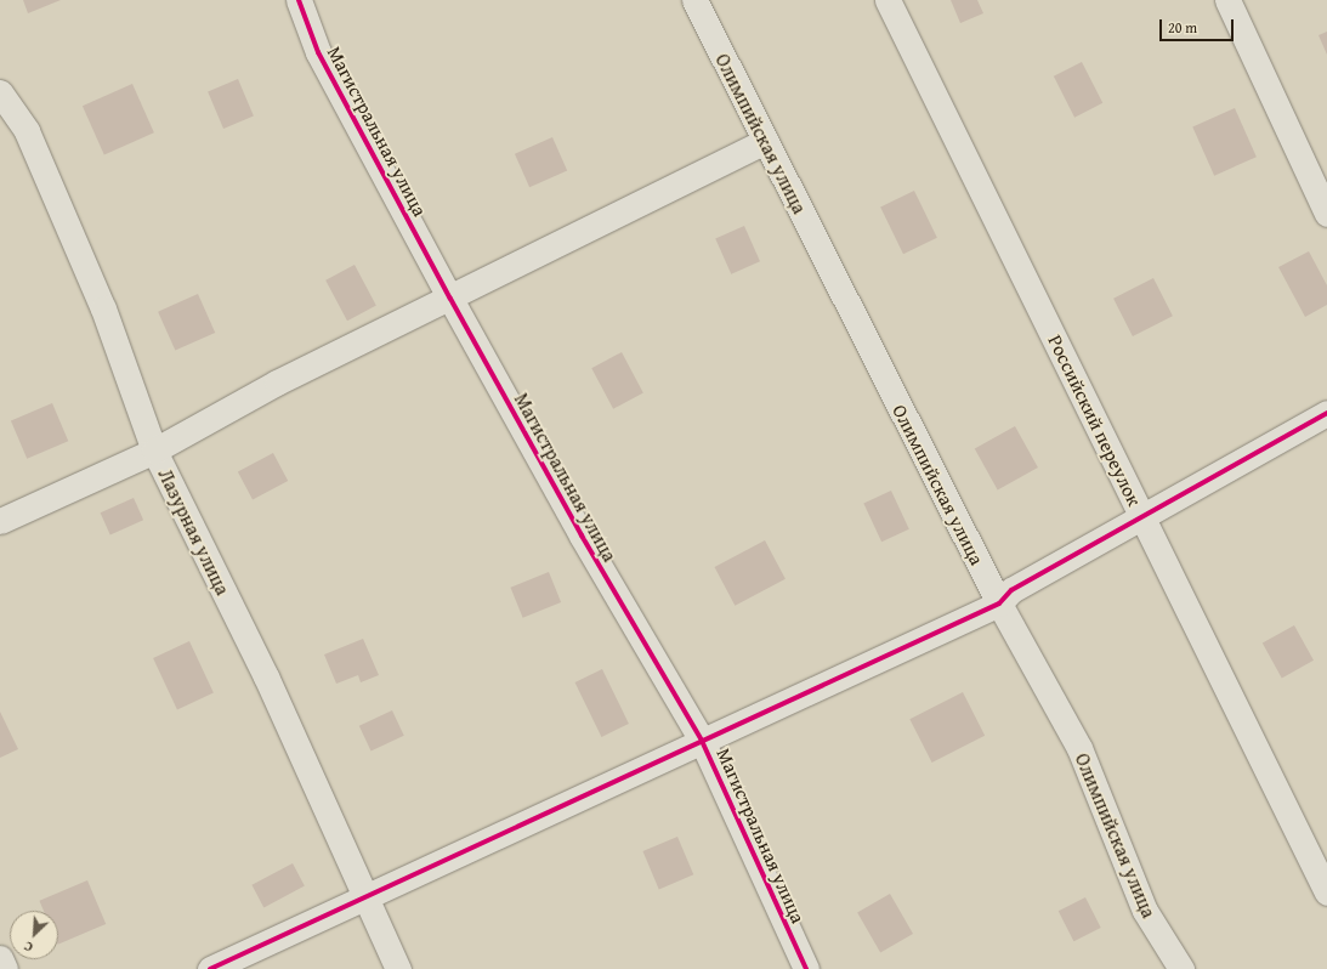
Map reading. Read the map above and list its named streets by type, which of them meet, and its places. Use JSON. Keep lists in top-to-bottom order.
{
  "streets": {
    "street": [
      "Магистральная улица",
      "Олимпийская улица",
      "Российский переулок",
      "Лазурная улица"
    ]
  },
  "scale_bar": "20 m",
  "north": "bottom left"
}
